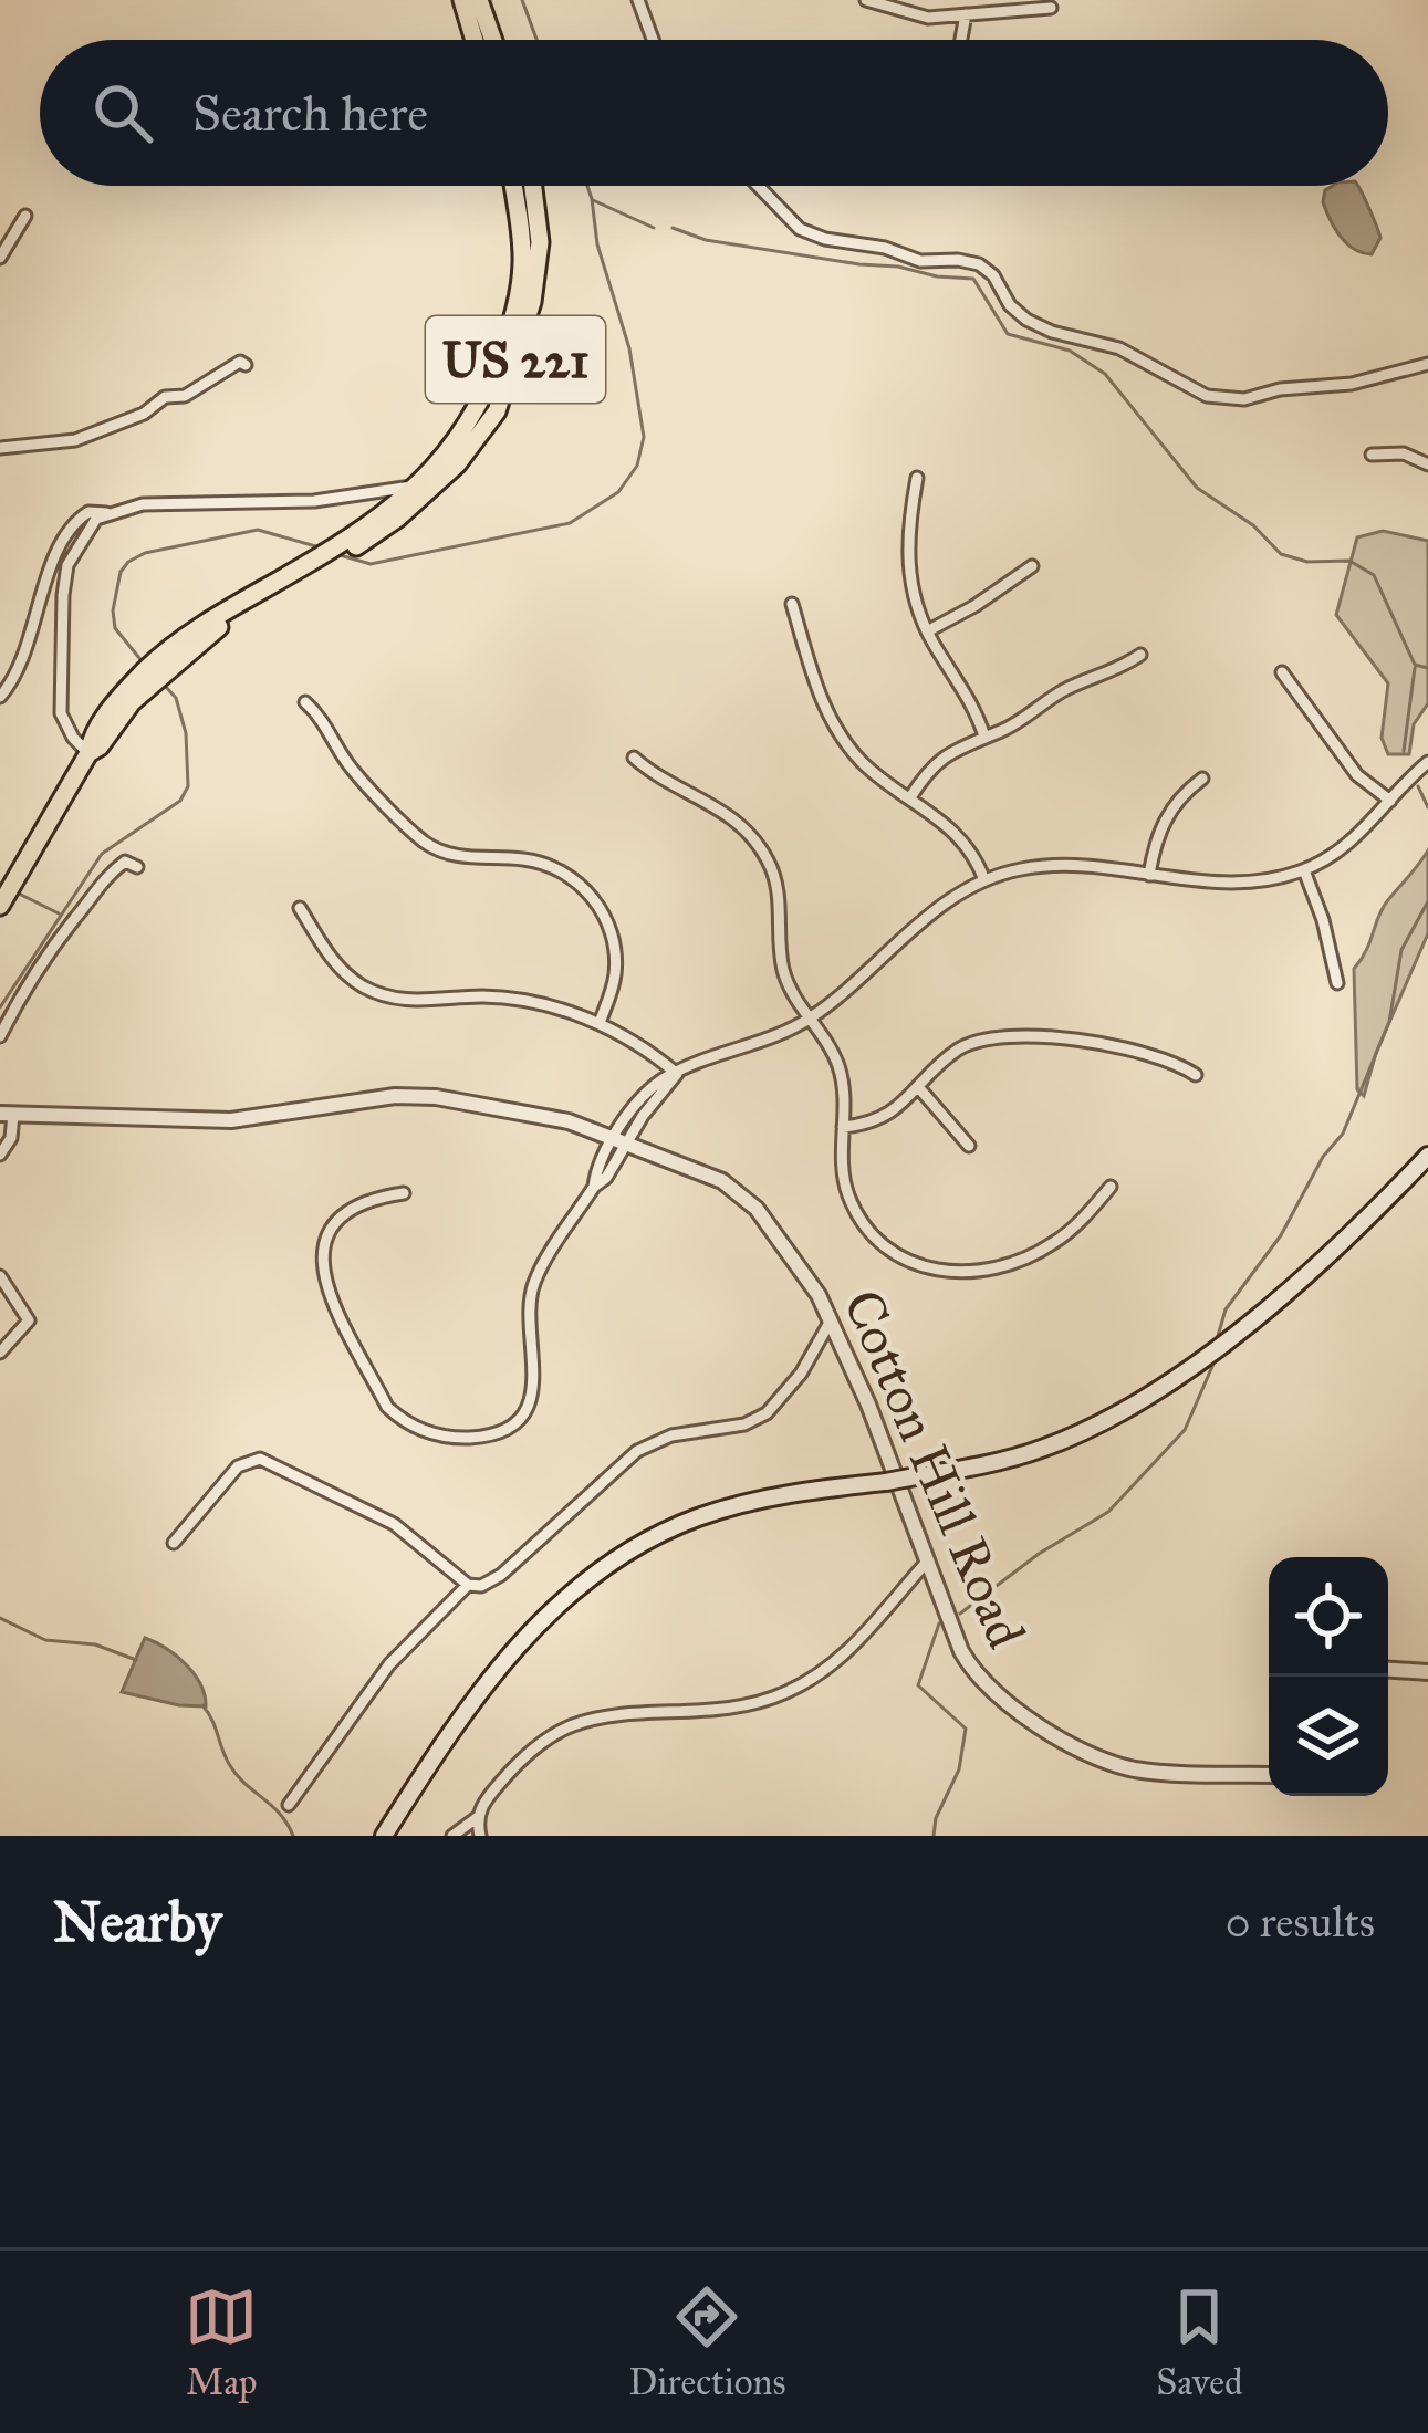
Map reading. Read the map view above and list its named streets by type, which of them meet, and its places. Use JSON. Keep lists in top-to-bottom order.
{
  "streets": {
    "main road": ["US 221"],
    "street": ["Cotton Hill Road"]
  },
  "page": {
    "search": "Search here",
    "heading": ["Nearby", "0 results"],
    "nav": ["Map", "Directions", "Saved"]
  }
}
